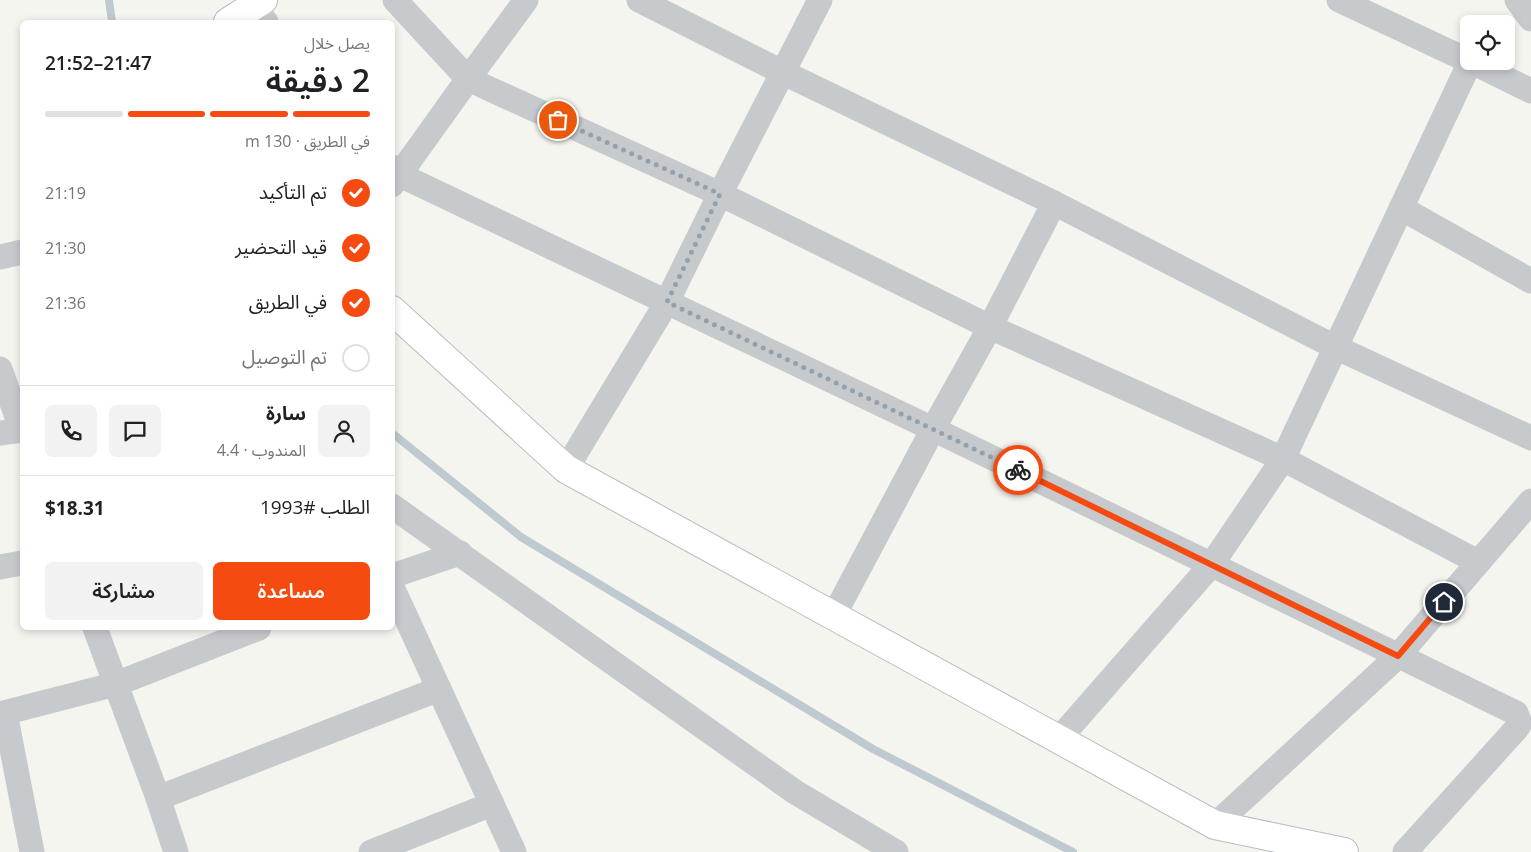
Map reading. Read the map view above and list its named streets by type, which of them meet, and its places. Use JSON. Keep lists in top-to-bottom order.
{
  "page": {
    "heading": ["2 دقيقة", "يصل خلال", "21:47–21:52"],
    "panel": [
      "سارة",
      "المندوب · 4.4",
      "الطلب #1993",
      "$18.31"
    ],
    "bar": "في الطريق · 130 m",
    "list": [
      ["تم التأكيد", "21:19"],
      ["قيد التحضير", "21:30"],
      ["في الطريق", "21:36"],
      "تم التوصيل"
    ],
    "buttons": ["مساعدة", "مشاركة"]
  }
}
